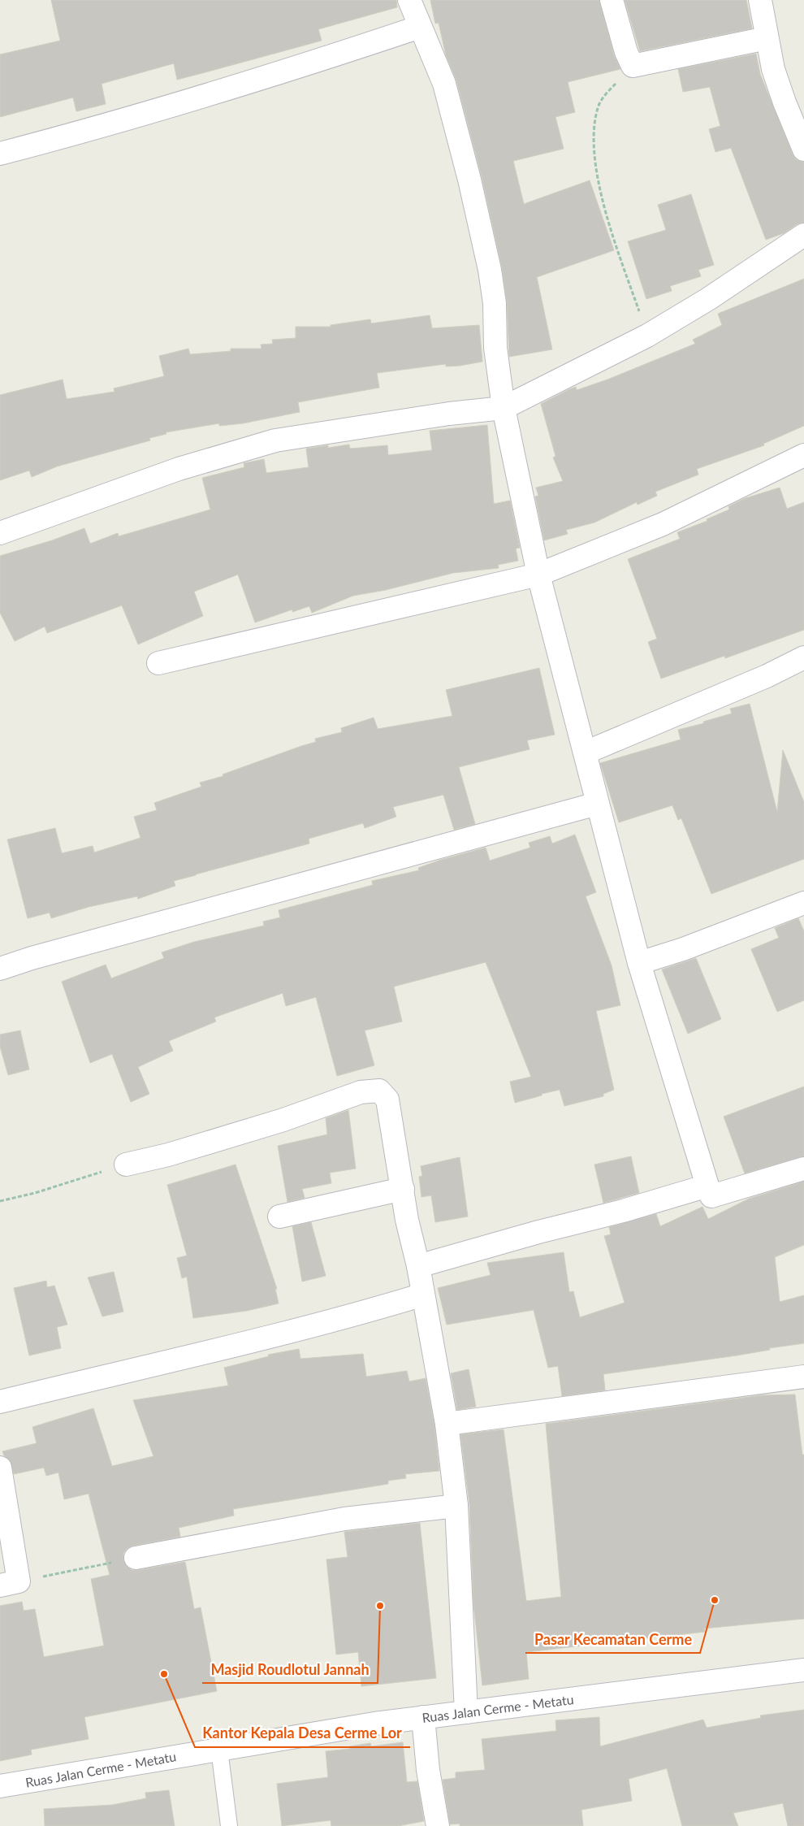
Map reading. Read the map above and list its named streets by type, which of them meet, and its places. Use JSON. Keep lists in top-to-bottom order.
{
  "streets": {
    "street": ["Ruas Jalan Cerme - Metatu"]
  },
  "places": ["Pasar Kecamatan Cerme", "Masjid Roudlotul Jannah", "Kantor Kepala Desa Cerme Lor"]
}
